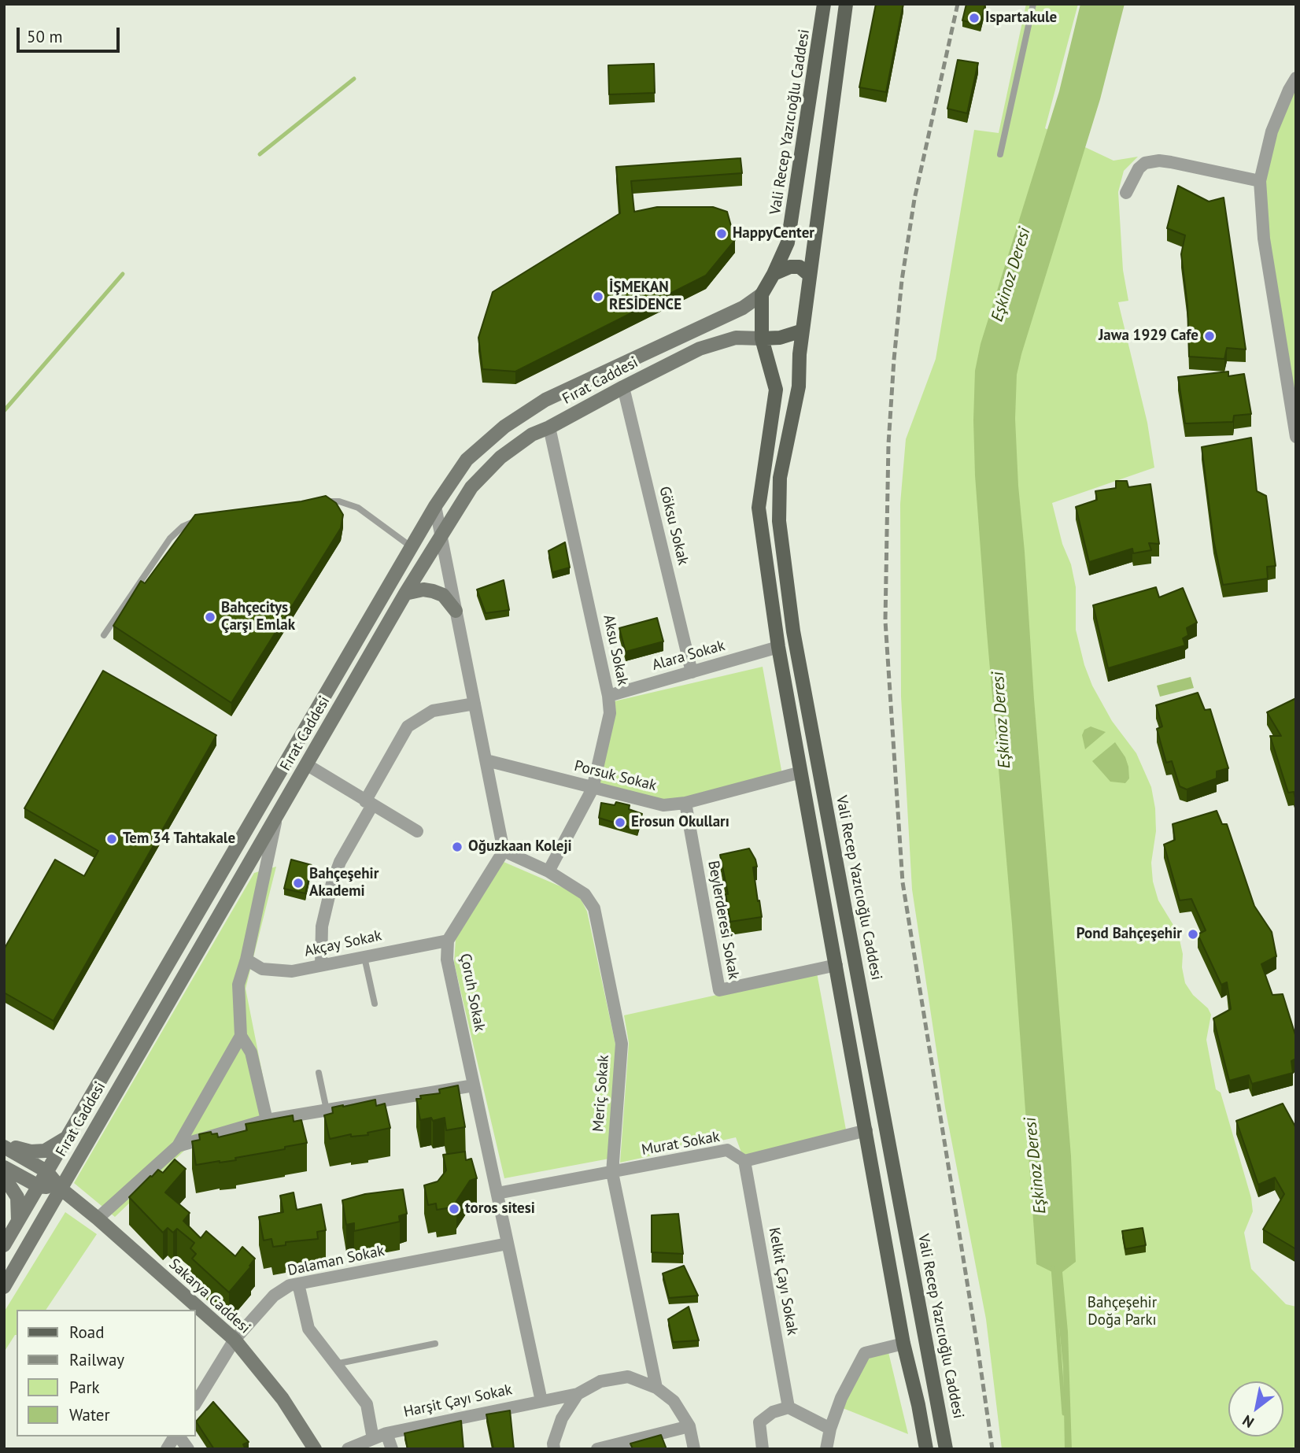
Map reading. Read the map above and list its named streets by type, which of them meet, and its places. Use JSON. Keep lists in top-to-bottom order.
{
  "streets": {
    "main road": ["Vali Recep Yazıcıoğlu Caddesi", "Fırat Caddesi", "Sakarya Caddesi"],
    "street": [
      "Göksu Sokak",
      "Aksu Sokak",
      "Alara Sokak",
      "Porsuk Sokak",
      "Beylerderesi Sokak",
      "Akçay Sokak",
      "Çoruh Sokak",
      "Meriç Sokak",
      "Murat Sokak",
      "Dalaman Sokak",
      "Kelkit Çayı Sokak",
      "Harşit Çayı Sokak"
    ]
  },
  "crossings": [
    ["Vali Recep Yazıcıoğlu Caddesi", "Fırat Caddesi"],
    ["Fırat Caddesi", "Göksu Sokak"],
    ["Fırat Caddesi", "Aksu Sokak"],
    ["Fırat Caddesi", "Sakarya Caddesi"],
    ["Göksu Sokak", "Alara Sokak"],
    ["Aksu Sokak", "Alara Sokak"],
    ["Aksu Sokak", "Porsuk Sokak"],
    ["Aksu Sokak", "Meriç Sokak"],
    ["Porsuk Sokak", "Beylerderesi Sokak"],
    ["Akçay Sokak", "Çoruh Sokak"],
    ["Çoruh Sokak", "Meriç Sokak"],
    ["Çoruh Sokak", "Murat Sokak"],
    ["Çoruh Sokak", "Dalaman Sokak"],
    ["Çoruh Sokak", "Harşit Çayı Sokak"],
    ["Meriç Sokak", "Murat Sokak"],
    ["Meriç Sokak", "Harşit Çayı Sokak"],
    ["Murat Sokak", "Kelkit Çayı Sokak"],
    ["Dalaman Sokak", "Sakarya Caddesi"]
  ],
  "water": ["Eşkinoz Deresi"],
  "parks": ["Bahçeşehir Doğa Parkı"],
  "places": [
    "Ispartakule",
    "HappyCenter",
    "İŞMEKAN RESİDENCE",
    "Jawa 1929 Cafe",
    "Bahçecitys Çarşı Emlak",
    "Erosun Okulları",
    "Tem 34 Tahtakale",
    "Oğuzkaan Koleji",
    "Bahçeşehir Akademi",
    "Pond Bahçeşehir",
    "toros sitesi"
  ],
  "legend": [
    "Road",
    "Railway",
    "Park",
    "Water"
  ],
  "scale_bar": "50 m",
  "north": "bottom left"
}
